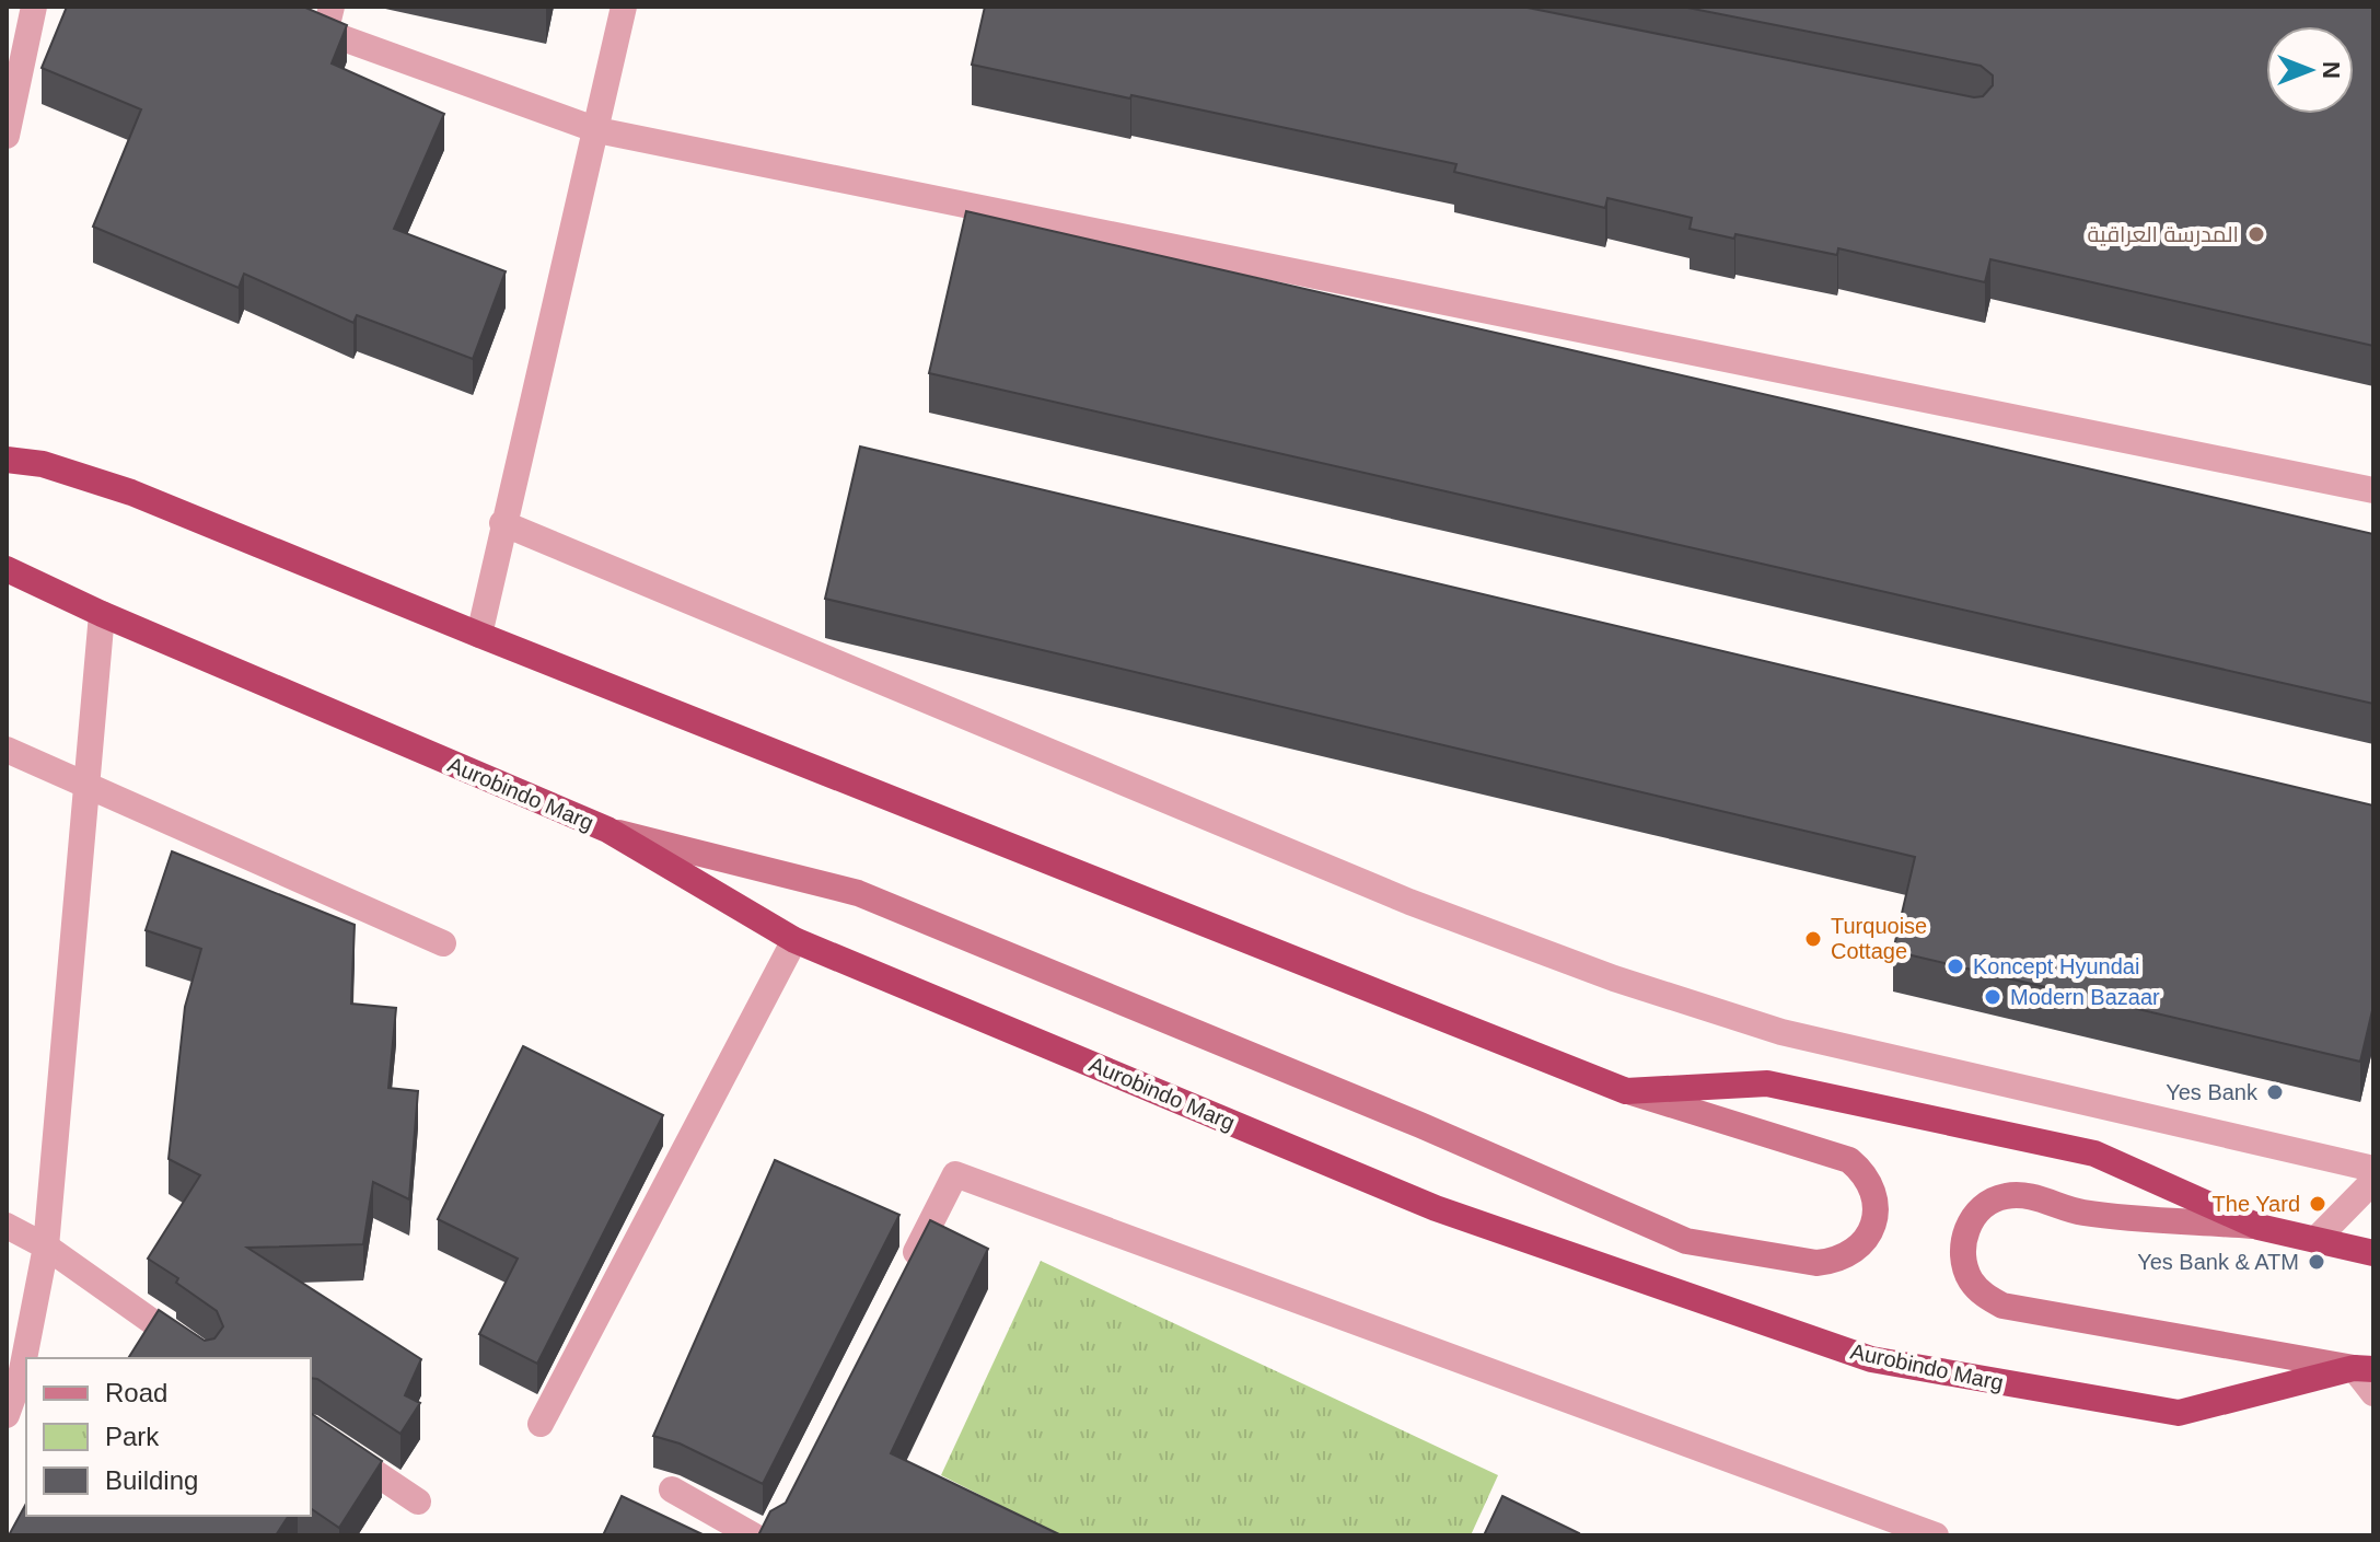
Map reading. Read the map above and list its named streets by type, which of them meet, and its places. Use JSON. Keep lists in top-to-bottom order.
{
  "streets": {
    "highway": ["Aurobindo Marg"]
  },
  "places": [
    "المدرسة العراقية",
    "Turquoise Cottage",
    "Koncept Hyundai",
    "Modern Bazaar",
    "Yes Bank",
    "The Yard",
    "Yes Bank & ATM"
  ],
  "legend": ["Road", "Park", "Building"],
  "north": "right"
}
